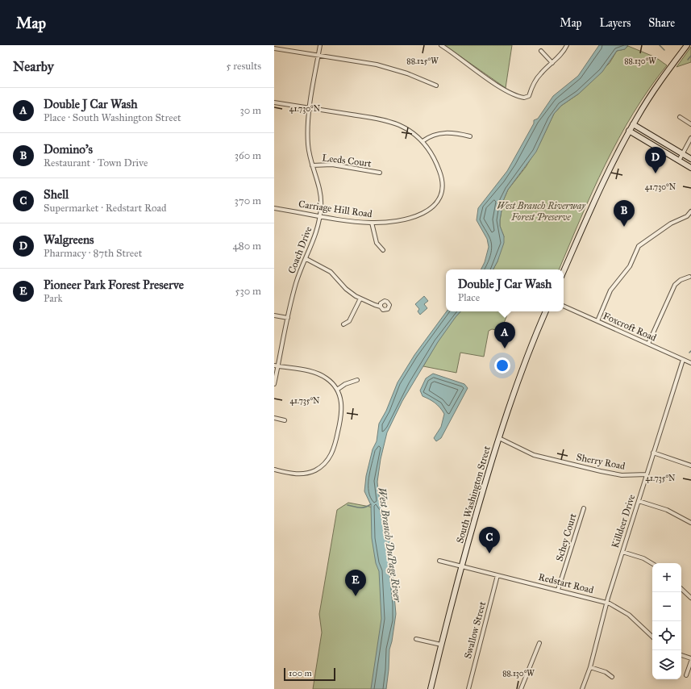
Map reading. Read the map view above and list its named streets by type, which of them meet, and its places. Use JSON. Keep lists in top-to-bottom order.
{
  "streets": {
    "main road": ["South Washington Street"],
    "street": [
      "Leeds Court",
      "Carriage Hill Road",
      "Coach Drive",
      "Foxcroft Road",
      "Sherry Road",
      "Killdeer Drive",
      "Schey Court",
      "Redstart Road",
      "Swallow Street"
    ]
  },
  "crossings": [
    ["Leeds Court", "Coach Drive"],
    ["Carriage Hill Road", "Coach Drive"],
    ["Foxcroft Road", "Killdeer Drive"],
    ["Sherry Road", "South Washington Street"],
    ["Sherry Road", "Killdeer Drive"],
    ["South Washington Street", "Redstart Road"],
    ["Killdeer Drive", "Redstart Road"],
    ["Schey Court", "Redstart Road"],
    ["Redstart Road", "Swallow Street"]
  ],
  "water": ["West Branch DuPage River"],
  "parks": ["West Branch Riverway Forest Preserve"],
  "scale_bar": "100 m",
  "page": {
    "header": "Map",
    "nav": ["Map", "Layers", "Share"],
    "heading": ["Nearby", "5 results"],
    "list": [
      {
        "mark": "A",
        "name": "Double J Car Wash",
        "note": "Place · South Washington Street",
        "value": "30 m"
      },
      {
        "mark": "B",
        "name": "Domino's",
        "note": "Restaurant · Town Drive",
        "value": "360 m"
      },
      {
        "mark": "C",
        "name": "Shell",
        "note": "Supermarket · Redstart Road",
        "value": "370 m"
      },
      {
        "mark": "D",
        "name": "Walgreens",
        "note": "Pharmacy · 87th Street",
        "value": "480 m"
      },
      {
        "mark": "E",
        "name": "Pioneer Park Forest Preserve",
        "note": "Park",
        "value": "530 m"
      }
    ],
    "pins": [
      "D",
      "B",
      "A",
      "C",
      "E"
    ],
    "popup": ["Double J Car Wash", "Place"],
    "map_buttons": ["+", "−"],
    "scale": "100 m"
  },
  "coordinates": [
    "88.125°W",
    "88.130°W",
    "41.730°N",
    "41.735°N"
  ]
}
